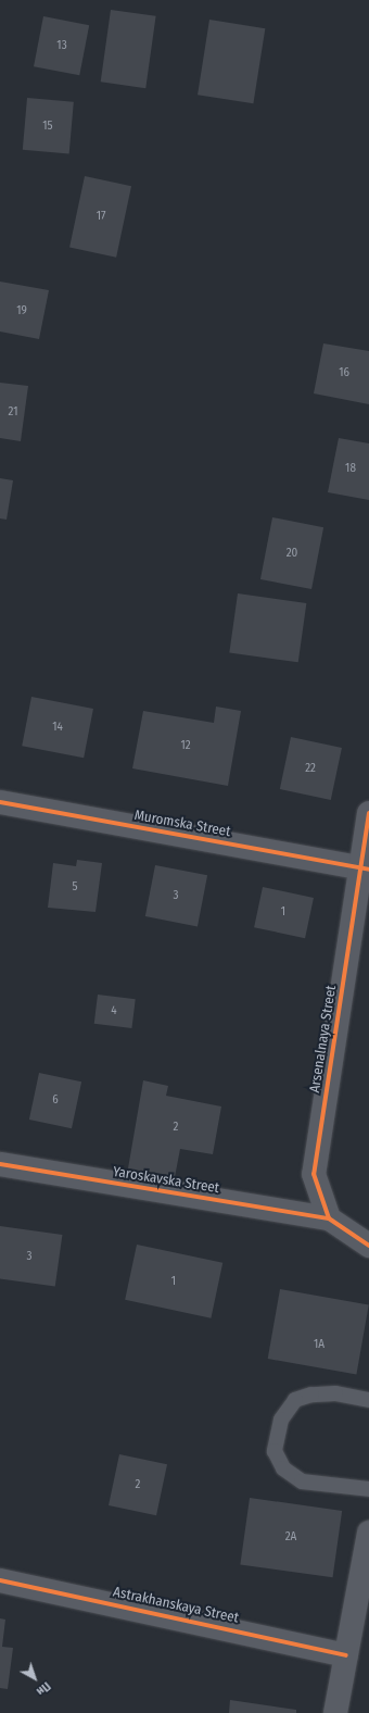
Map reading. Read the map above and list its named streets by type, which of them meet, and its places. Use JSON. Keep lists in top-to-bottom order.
{
  "streets": {
    "street": [
      "Muromska Street",
      "Arsenalnaya Street",
      "Yaroskavska Street",
      "Astrakhanskaya Street"
    ]
  },
  "crossings": [
    ["Muromska Street", "Arsenalnaya Street"],
    ["Arsenalnaya Street", "Yaroskavska Street"]
  ],
  "house_numbers": [
    "13",
    "15",
    "17",
    "19",
    "16",
    "21",
    "18",
    "20",
    "14",
    "12",
    "22",
    "5",
    "3",
    "1",
    "4",
    "6",
    "2",
    "3",
    "1",
    "1А",
    "2",
    "2А"
  ],
  "north": "bottom right"
}
